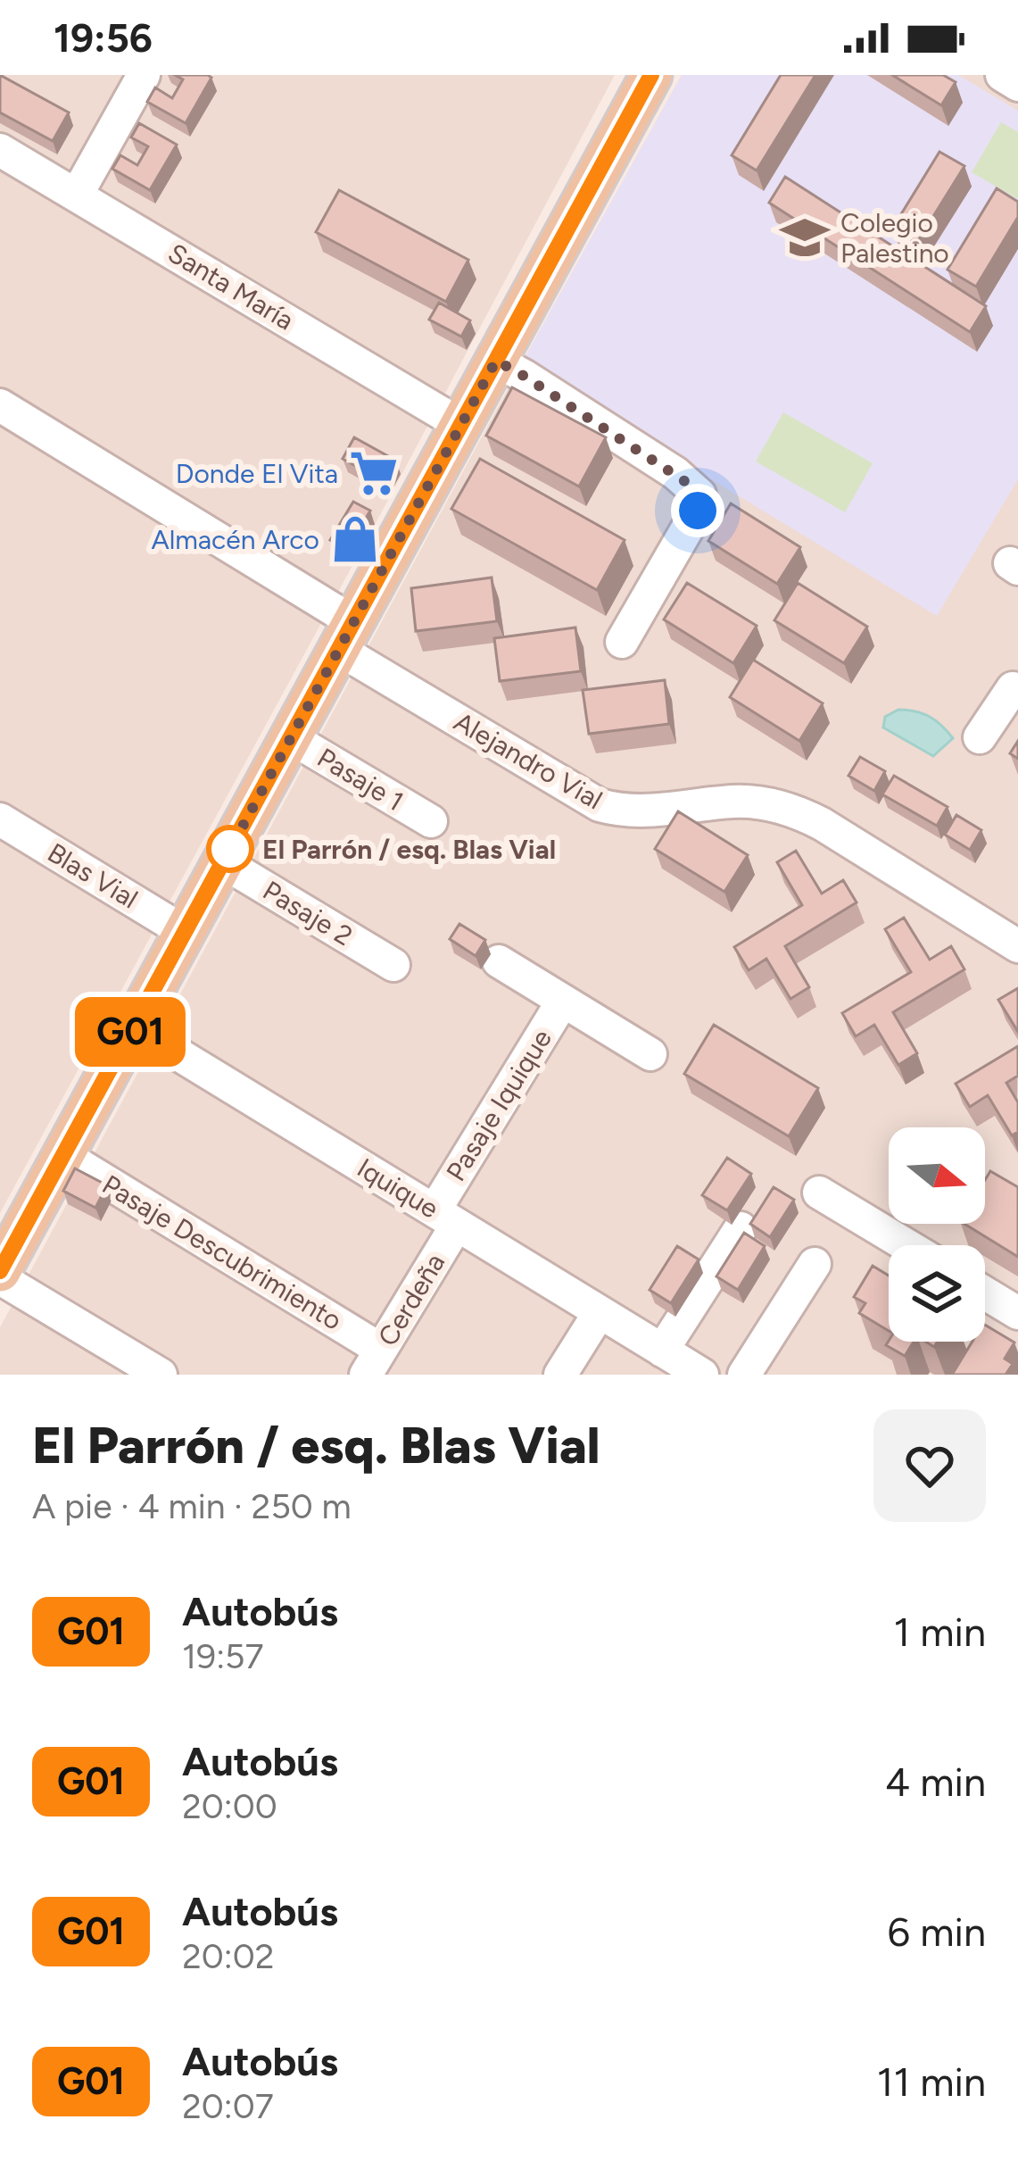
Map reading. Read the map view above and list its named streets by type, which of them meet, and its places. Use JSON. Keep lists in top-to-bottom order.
{
  "streets": {
    "street": [
      "Santa María",
      "Alejandro Vial",
      "Pasaje 1",
      "Blas Vial",
      "Pasaje 2",
      "Pasaje Iquique",
      "Iquique",
      "Pasaje Descubrimiento",
      "Cerdeña"
    ]
  },
  "crossings": [
    ["Pasaje Iquique", "Iquique"],
    ["Pasaje Iquique", "Cerdeña"],
    ["Iquique", "Cerdeña"],
    ["Pasaje Descubrimiento", "Cerdeña"]
  ],
  "places": {
    "school or university": ["Colegio Palestino"],
    "supermarket": ["Donde El Vita"],
    "shop": ["Almacén Arco"],
    "other": ["El Parrón / esq. Blas Vial"]
  },
  "lines": ["bus line G01"],
  "north": "right",
  "page": {
    "status": "19:56",
    "on_map": "G01",
    "heading": ["El Parrón / esq. Blas Vial", "A pie · 4 min · 250 m"],
    "list": [
      {
        "mark": "G01",
        "name": "Autobús",
        "note": "19:57",
        "value": "1 min"
      },
      {
        "mark": "G01",
        "name": "Autobús",
        "note": "20:00",
        "value": "4 min"
      },
      {
        "mark": "G01",
        "name": "Autobús",
        "note": "20:02",
        "value": "6 min"
      },
      {
        "mark": "G01",
        "name": "Autobús",
        "note": "20:07",
        "value": "11 min"
      }
    ]
  }
}
